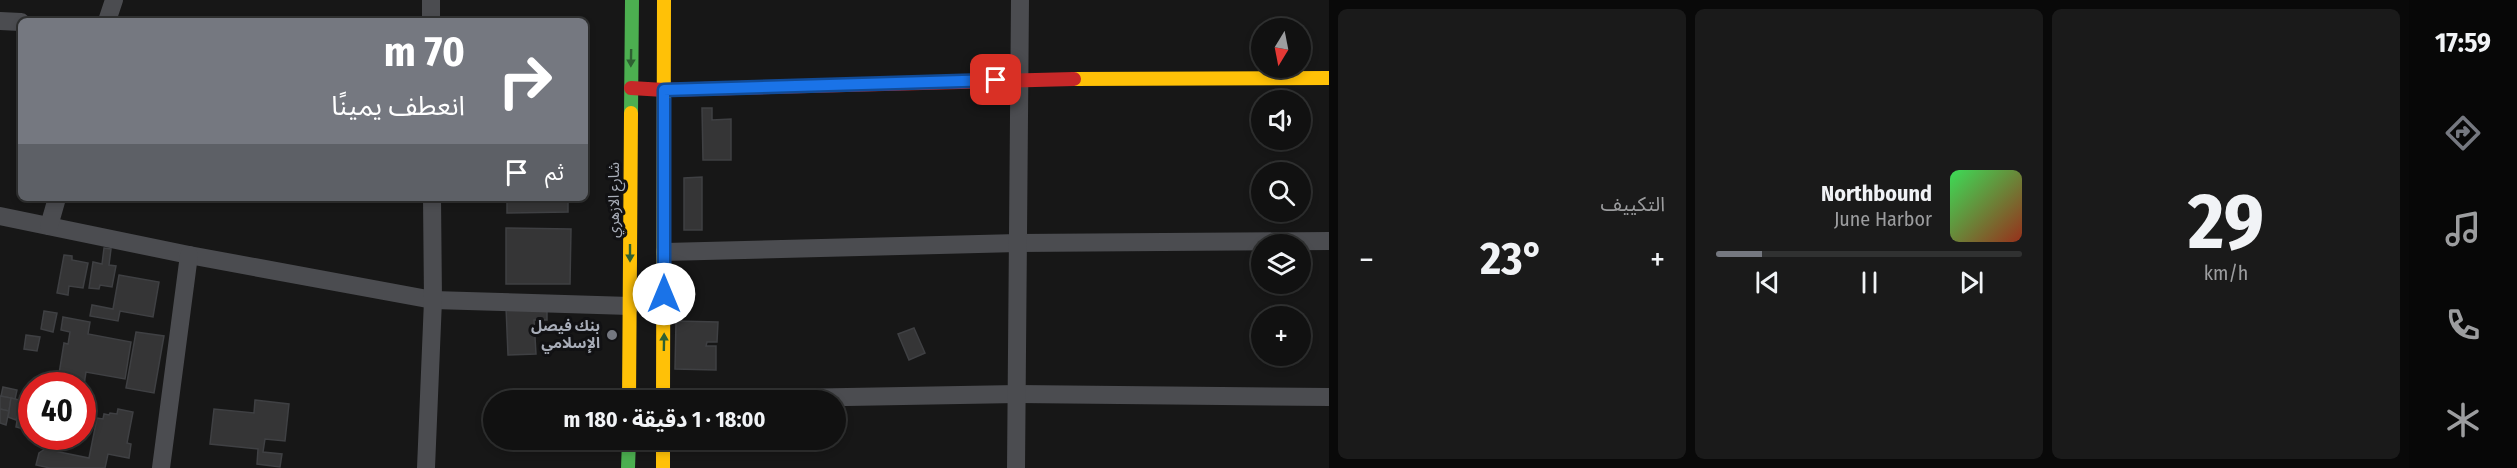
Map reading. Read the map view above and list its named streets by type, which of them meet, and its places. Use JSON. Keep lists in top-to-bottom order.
{
  "streets": {
    "street": ["شارع الازهري"]
  },
  "places": ["بنك فيصل الإسلامي"],
  "north": "bottom",
  "page": {
    "tabs": "17:59",
    "tile": [
      ["29", "km/h"],
      "التكييف"
    ],
    "map_buttons": "+",
    "turn": ["70 m", "انعطف يمينًا"],
    "then": "ثم",
    "song": ["Northbound", "June Harbor"],
    "heat": ["−", "23°", "+"],
    "limit": "40",
    "trip": "18:00 · 1 دقيقة · 180 m"
  }
}
